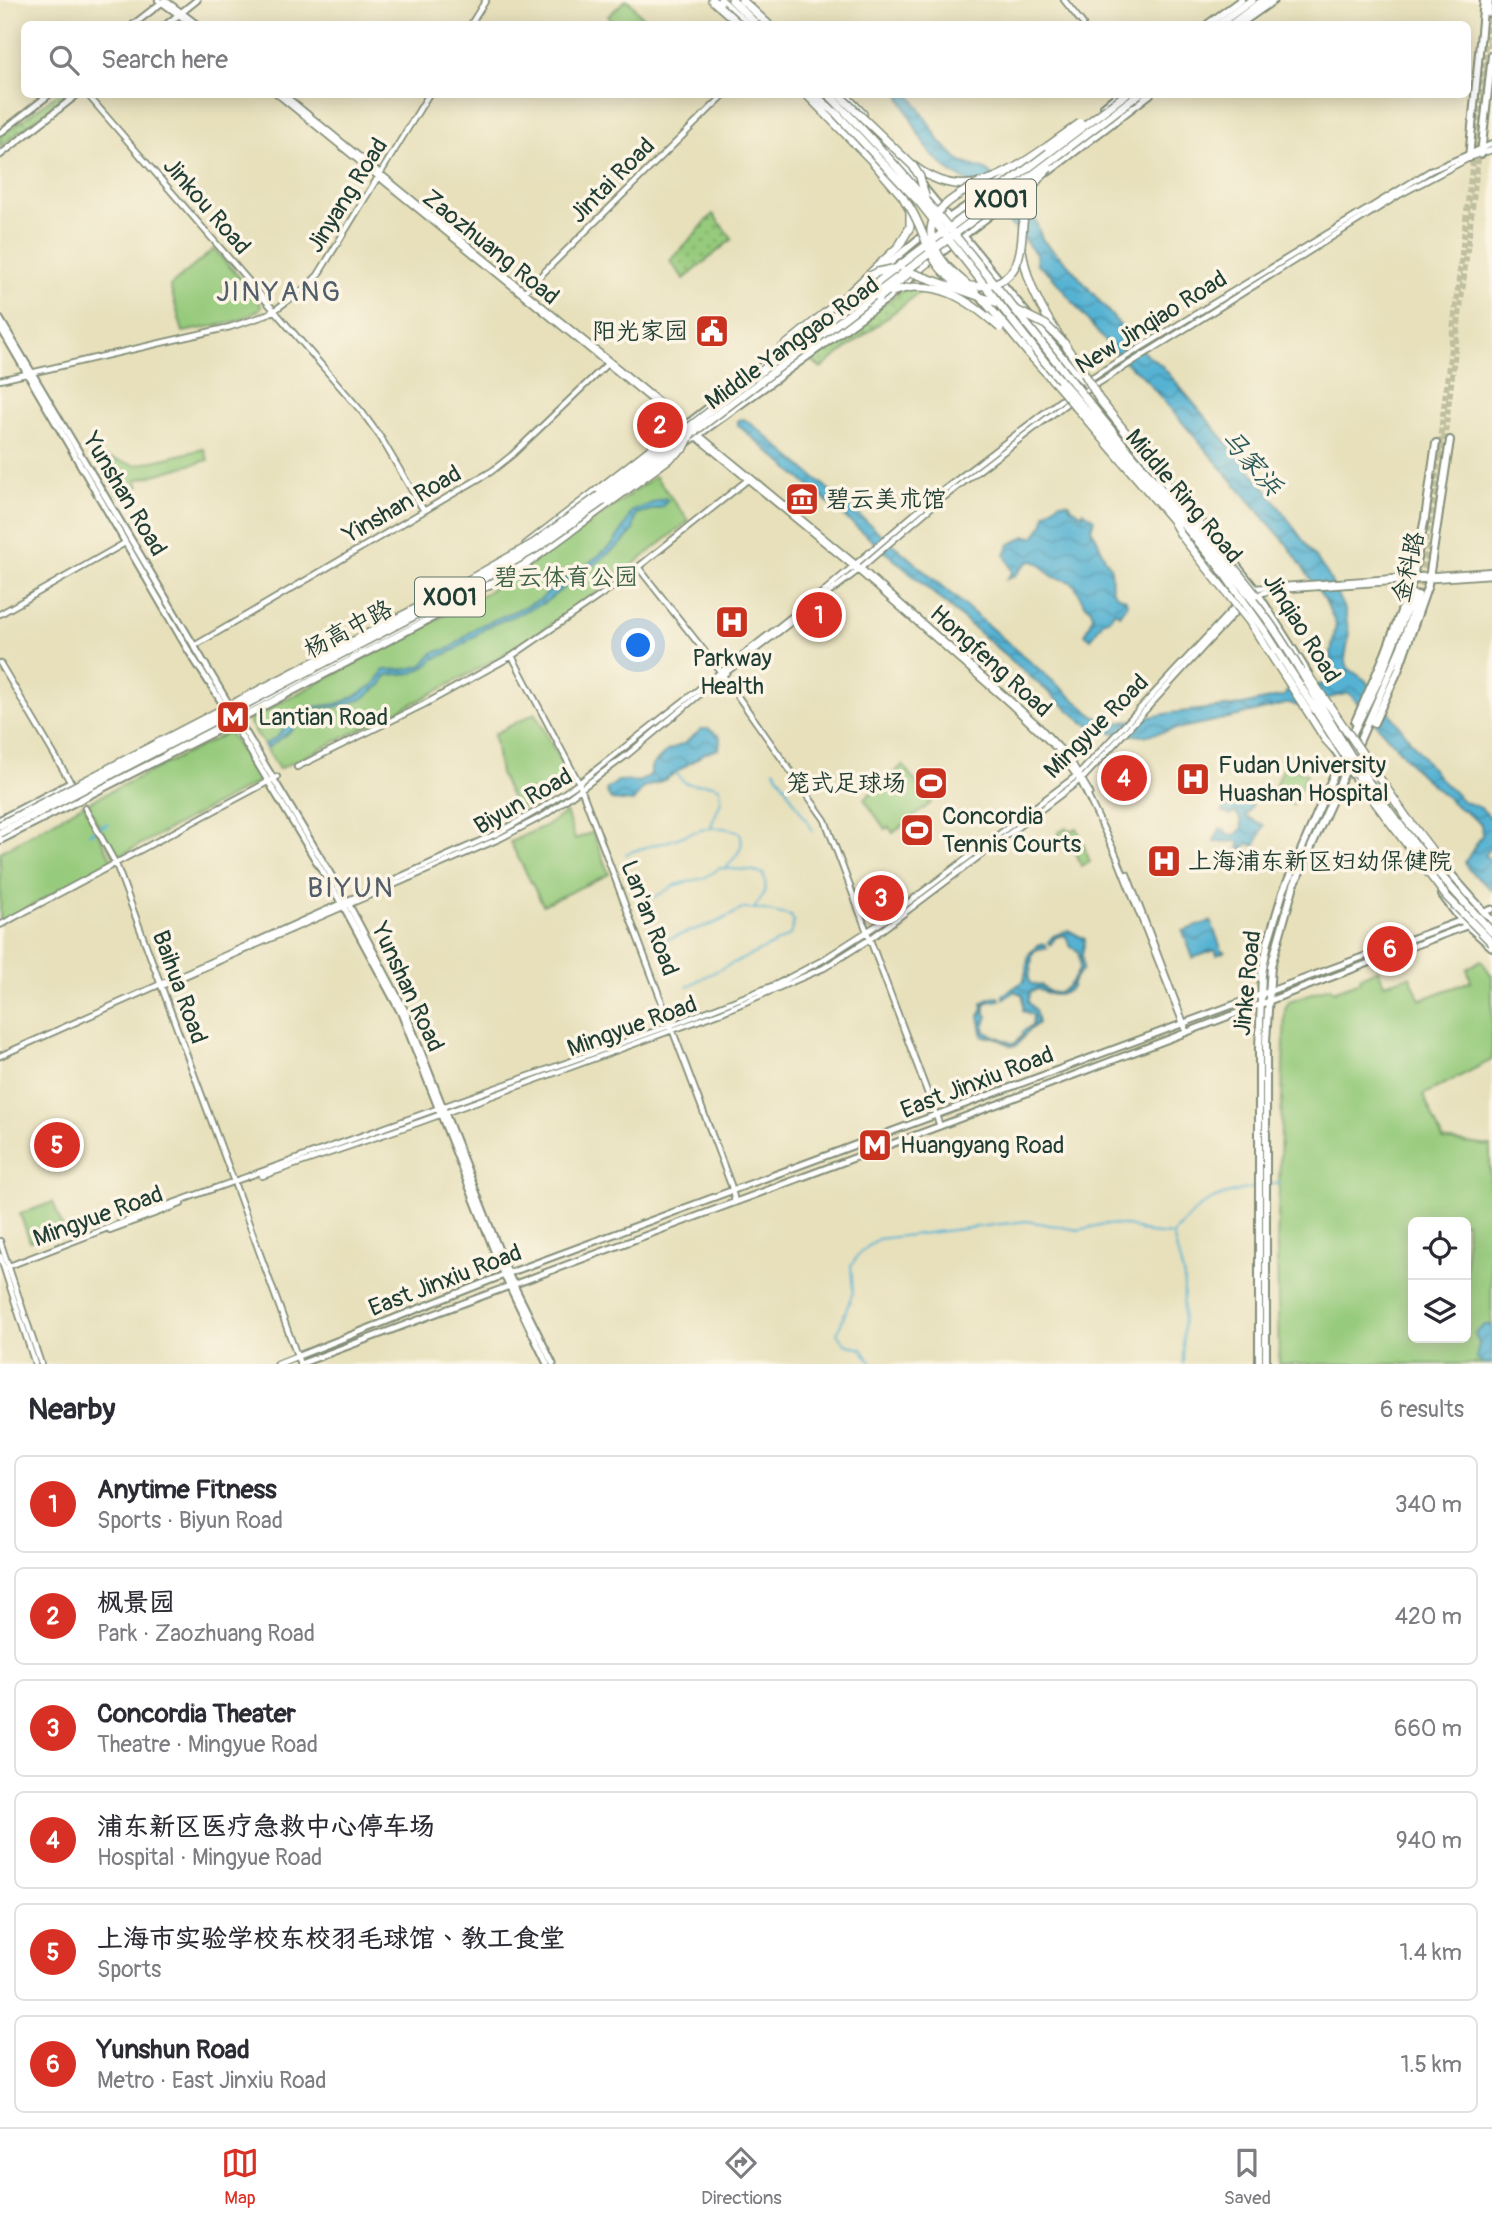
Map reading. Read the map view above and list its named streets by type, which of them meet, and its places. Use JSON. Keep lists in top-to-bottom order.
{
  "streets": {
    "highway": [
      "X001",
      "Middle Yanggao Road",
      "Middle Ring Road",
      "杨高中路"
    ],
    "main road": [
      "Yunshan Road",
      "金科路",
      "Jinqiao Road",
      "Jinke Road",
      "East Jinxiu Road"
    ],
    "street": [
      "Jintai Road",
      "Jinyang Road",
      "Jinkou Road",
      "Zaozhuang Road",
      "New Jinqiao Road",
      "Yinshan Road",
      "Hongfeng Road",
      "Mingyue Road",
      "Biyun Road",
      "Lan'an Road",
      "Baihua Road"
    ]
  },
  "crossings": [
    ["Jintai Road", "Zaozhuang Road"],
    ["Jinyang Road", "Jinkou Road"],
    ["Jinyang Road", "Zaozhuang Road"],
    ["Jinyang Road", "Yunshan Road"],
    ["X001", "Middle Yanggao Road"],
    ["X001", "Yunshan Road"],
    ["Jinkou Road", "Yinshan Road"],
    ["Zaozhuang Road", "Middle Yanggao Road"],
    ["Zaozhuang Road", "Yinshan Road"],
    ["Zaozhuang Road", "杨高中路"],
    ["Zaozhuang Road", "Hongfeng Road"],
    ["New Jinqiao Road", "Jinqiao Road"],
    ["New Jinqiao Road", "Hongfeng Road"],
    ["New Jinqiao Road", "Biyun Road"],
    ["Middle Yanggao Road", "Yunshan Road"],
    ["Middle Yanggao Road", "Jinqiao Road"],
    ["Middle Yanggao Road", "杨高中路"],
    ["Middle Yanggao Road", "Hongfeng Road"],
    ["Yunshan Road", "Yinshan Road"],
    ["Yunshan Road", "Mingyue Road"],
    ["Yunshan Road", "Biyun Road"],
    ["Yunshan Road", "East Jinxiu Road"],
    ["Middle Ring Road", "Jinqiao Road"],
    ["金科路", "Jinke Road"],
    ["Jinqiao Road", "Mingyue Road"],
    ["Jinqiao Road", "Jinke Road"],
    ["Jinqiao Road", "East Jinxiu Road"],
    ["杨高中路", "Hongfeng Road"],
    ["Hongfeng Road", "Mingyue Road"],
    ["Hongfeng Road", "Biyun Road"],
    ["Hongfeng Road", "East Jinxiu Road"],
    ["Mingyue Road", "Lan'an Road"],
    ["Mingyue Road", "Baihua Road"],
    ["Biyun Road", "Lan'an Road"],
    ["Biyun Road", "Baihua Road"],
    ["Lan'an Road", "East Jinxiu Road"],
    ["Jinke Road", "East Jinxiu Road"],
    ["Baihua Road", "East Jinxiu Road"]
  ],
  "districts": ["JINYANG", "BIYUN"],
  "water": ["马家浜"],
  "parks": ["碧云体育公园"],
  "places": {
    "public building": ["阳光家园"],
    "museum": ["碧云美术馆"],
    "hospital": ["Parkway Health", "Fudan University Huashan Hospital", "上海浦东新区妇幼保健院"],
    "metro station": ["Lantian Road", "Huangyang Road"],
    "sports": ["笼式足球场", "Concordia Tennis Courts"]
  },
  "page": {
    "search": "Search here",
    "pins": [
      "2",
      "1",
      "4",
      "3",
      "6",
      "5"
    ],
    "heading": ["Nearby", "6 results"],
    "list": [
      {
        "mark": "1",
        "name": "Anytime Fitness",
        "note": "Sports · Biyun Road",
        "value": "340 m"
      },
      {
        "mark": "2",
        "name": "枫景园",
        "note": "Park · Zaozhuang Road",
        "value": "420 m"
      },
      {
        "mark": "3",
        "name": "Concordia Theater",
        "note": "Theatre · Mingyue Road",
        "value": "660 m"
      },
      {
        "mark": "4",
        "name": "浦东新区医疗急救中心停车场",
        "note": "Hospital · Mingyue Road",
        "value": "940 m"
      },
      {
        "mark": "5",
        "name": "上海市实验学校东校羽毛球馆、教工食堂",
        "note": "Sports",
        "value": "1.4 km"
      },
      {
        "mark": "6",
        "name": "Yunshun Road",
        "note": "Metro · East Jinxiu Road",
        "value": "1.5 km"
      }
    ],
    "nav": ["Map", "Directions", "Saved"]
  }
}
